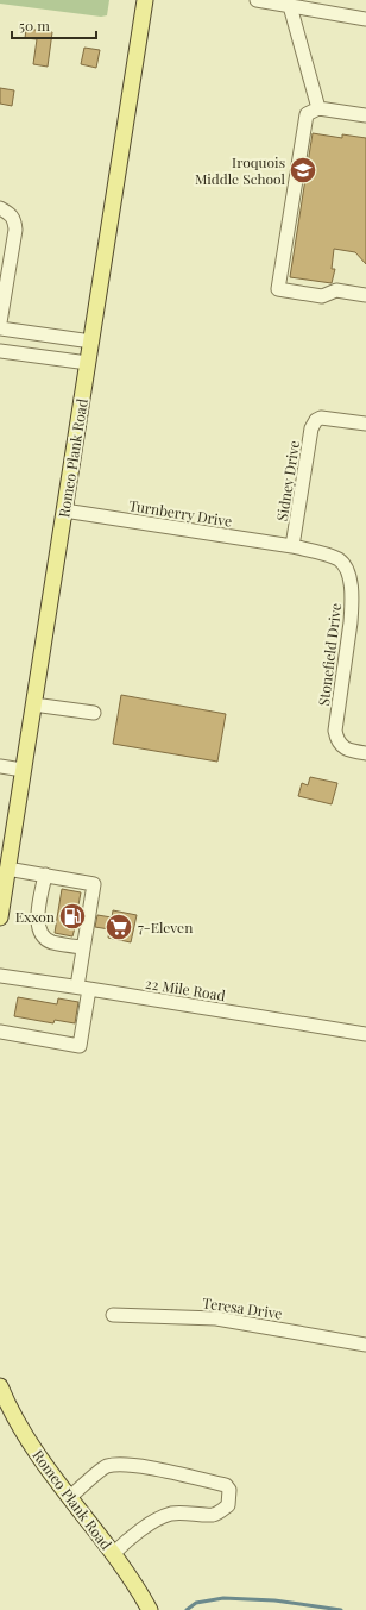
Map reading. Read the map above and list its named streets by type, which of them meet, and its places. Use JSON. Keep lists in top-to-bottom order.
{
  "streets": {
    "main road": ["Romeo Plank Road"],
    "street": [
      "Sidney Drive",
      "Turnberry Drive",
      "Stonefield Drive",
      "22 Mile Road",
      "Teresa Drive"
    ]
  },
  "crossings": [
    ["Romeo Plank Road", "Turnberry Drive"],
    ["Sidney Drive", "Turnberry Drive"],
    ["Sidney Drive", "Stonefield Drive"],
    ["Turnberry Drive", "Stonefield Drive"]
  ],
  "places": {
    "school or university": ["Iroquois Middle School"],
    "fuel station": ["Exxon"],
    "supermarket": ["7-Eleven"]
  },
  "scale_bar": "50 m"
}
